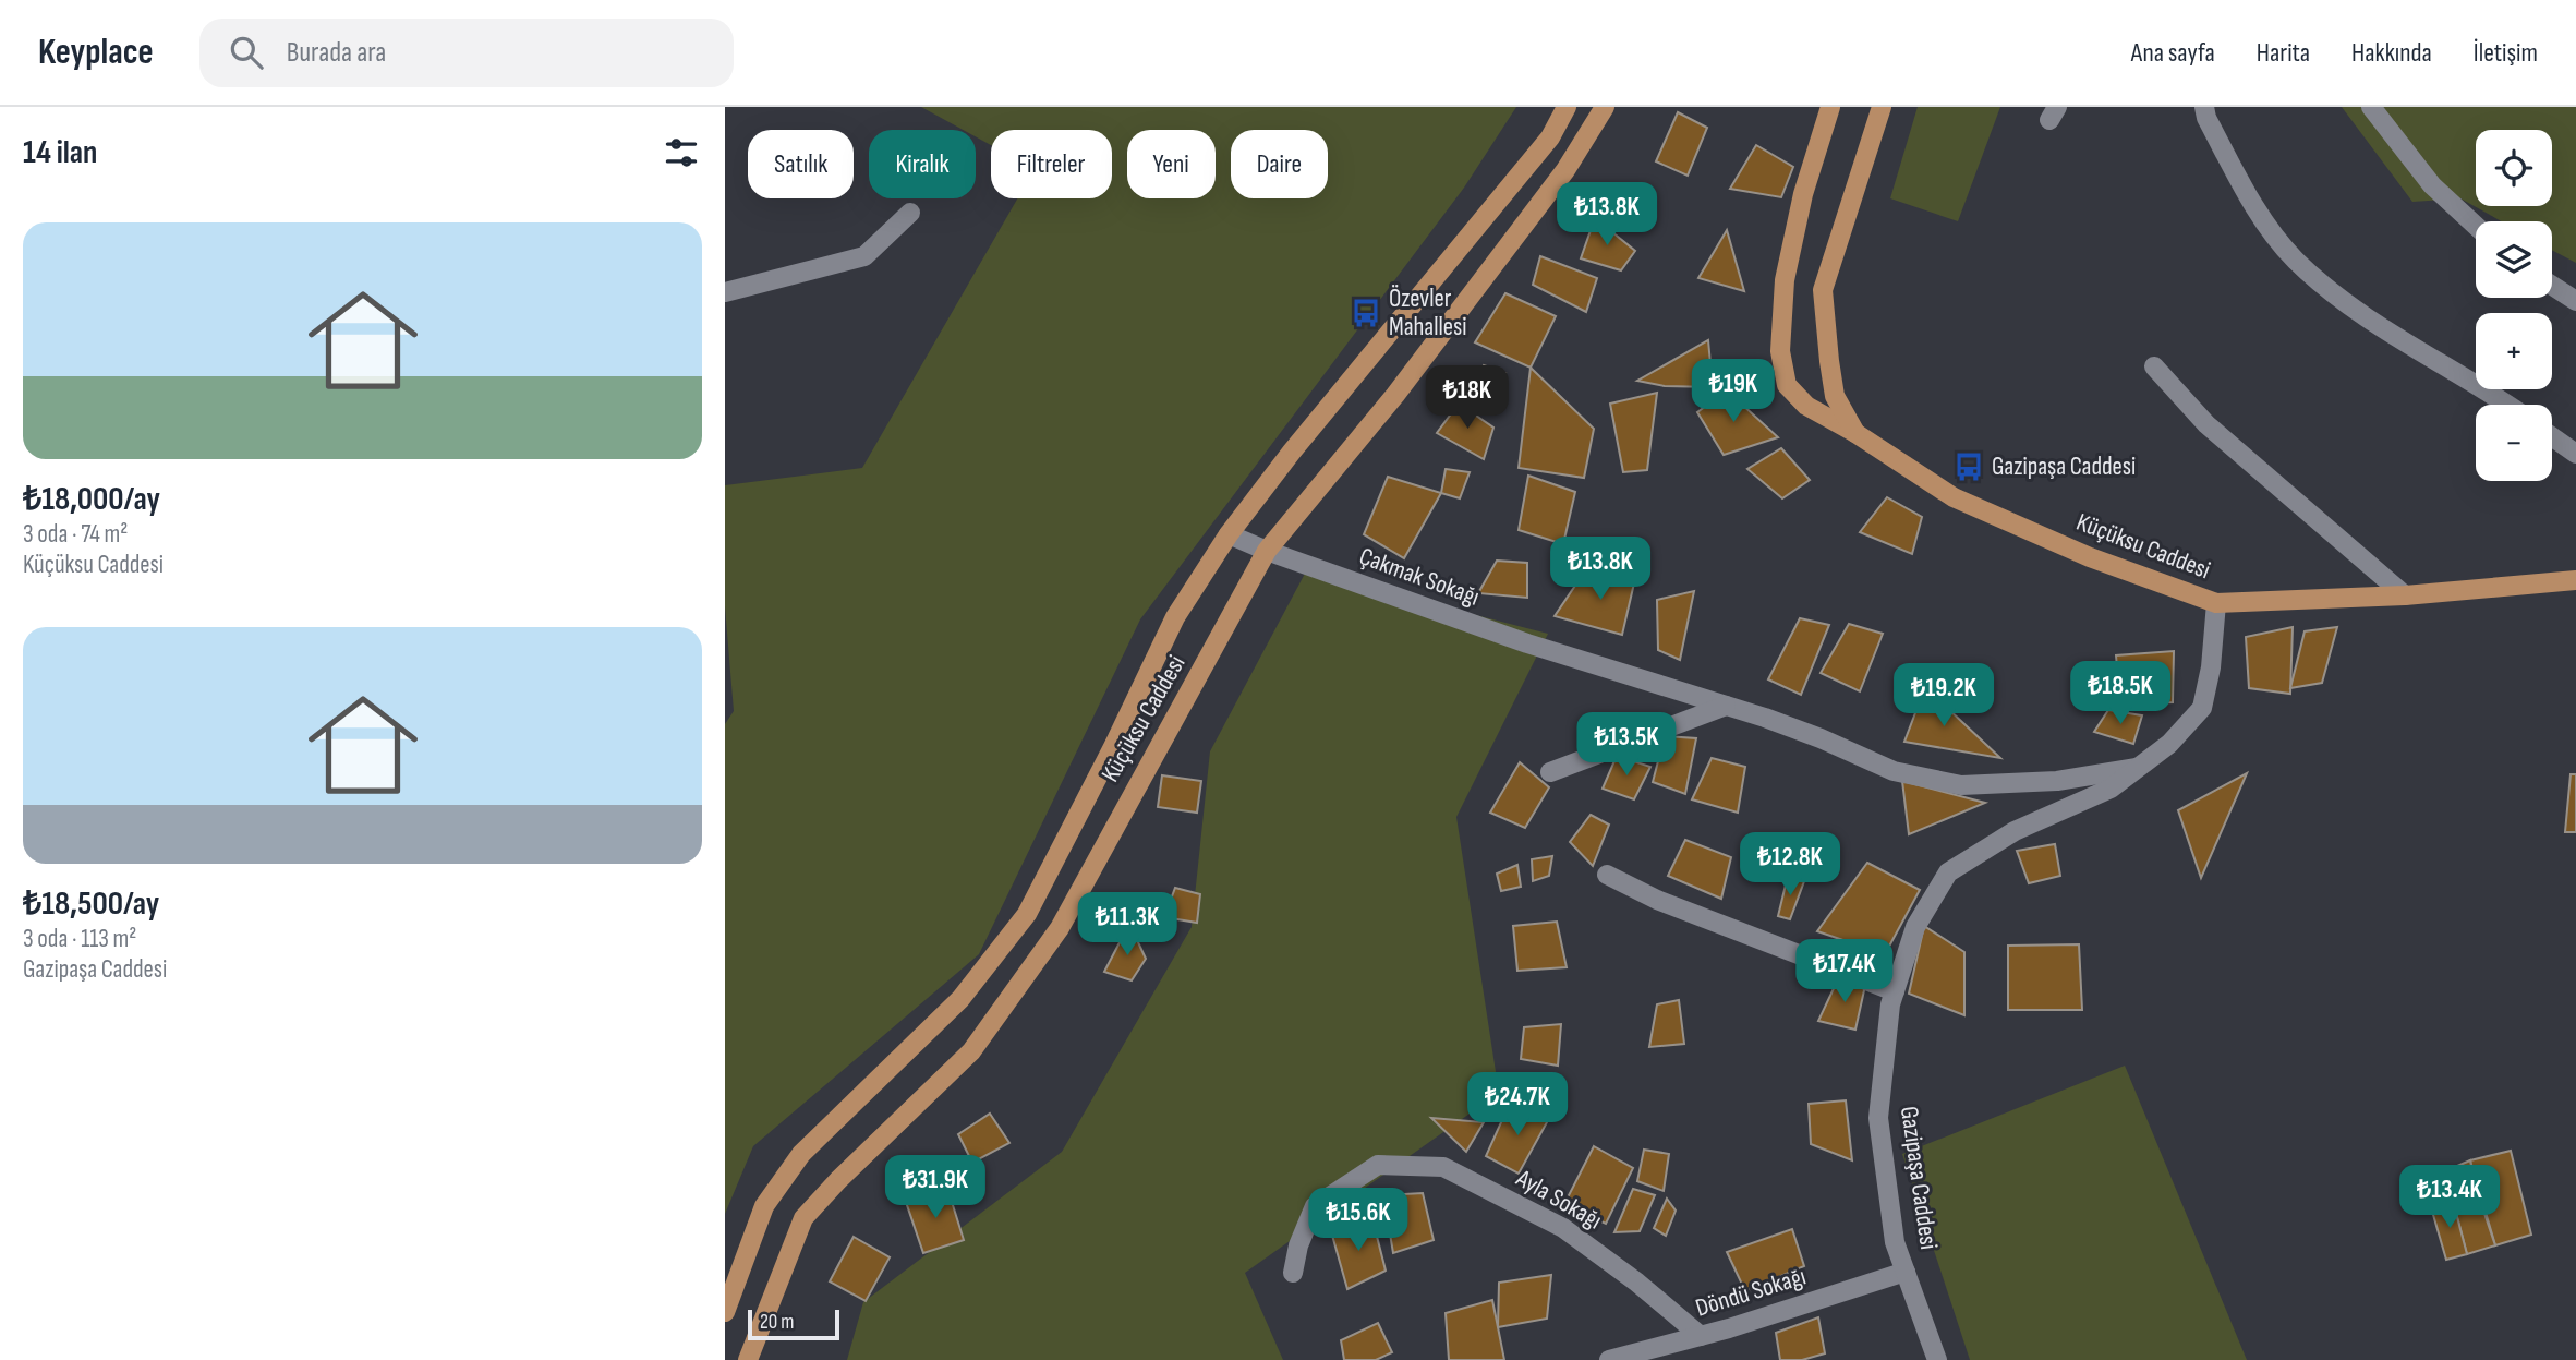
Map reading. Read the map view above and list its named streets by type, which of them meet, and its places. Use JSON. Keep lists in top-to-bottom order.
{
  "streets": {
    "main road": ["Küçüksu Caddesi"],
    "street": [
      "Çakmak Sokağı",
      "Gazipaşa Caddesi",
      "Ayla Sokağı",
      "Döndü Sokağı"
    ]
  },
  "crossings": [
    ["Küçüksu Caddesi", "Çakmak Sokağı"],
    ["Küçüksu Caddesi", "Gazipaşa Caddesi"],
    ["Çakmak Sokağı", "Gazipaşa Caddesi"],
    ["Gazipaşa Caddesi", "Döndü Sokağı"],
    ["Ayla Sokağı", "Döndü Sokağı"]
  ],
  "places": {
    "bus stop": ["Özevler Mahallesi", "Gazipaşa Caddesi"]
  },
  "scale_bar": "20 m",
  "page": {
    "header": "Keyplace",
    "search": "Burada ara",
    "nav": [
      "Ana sayfa",
      "Harita",
      "Hakkında",
      "İletişim"
    ],
    "heading": "14 ilan",
    "map_buttons": ["+", "−"],
    "chip": [
      "Satılık",
      "Kiralık",
      "Filtreler",
      "Yeni",
      "Daire"
    ],
    "price": [
      "₺13.8K",
      "₺19K",
      "₺18K",
      "₺13.8K",
      "₺18.5K",
      "₺19.2K",
      "₺13.5K",
      "₺12.8K",
      "₺11.3K",
      "₺17.4K",
      "₺24.7K",
      "₺31.9K",
      "₺13.4K",
      "₺15.6K"
    ],
    "list": [
      {
        "name": "₺18,000/ay",
        "note": "3 oda · 74 m² · Küçüksu Caddesi"
      },
      {
        "name": "₺18,500/ay",
        "note": "3 oda · 113 m² · Gazipaşa Caddesi"
      }
    ],
    "scale": "20 m"
  }
}
